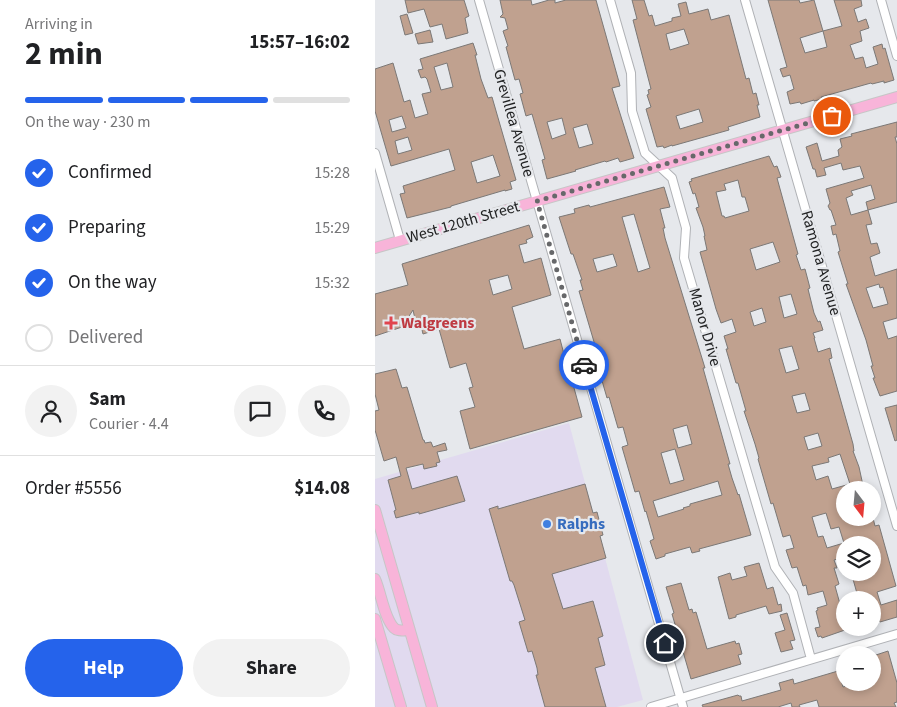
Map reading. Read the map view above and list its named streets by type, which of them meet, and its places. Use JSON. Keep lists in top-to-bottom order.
{
  "streets": {
    "main road": ["West 120th Street"],
    "street": ["Grevillea Avenue", "Ramona Avenue", "Manor Drive"]
  },
  "crossings": [
    ["Grevillea Avenue", "West 120th Street"],
    ["West 120th Street", "Ramona Avenue"],
    ["West 120th Street", "Manor Drive"]
  ],
  "places": {
    "health": ["Walgreens"],
    "other": ["Ralphs"]
  },
  "north": "bottom",
  "page": {
    "heading": ["2 min", "Arriving in", "15:57–16:02"],
    "panel": [
      "Sam",
      "Courier · 4.4",
      "Order #5556",
      "$14.08"
    ],
    "bar": "On the way · 230 m",
    "list": [
      ["Confirmed", "15:28"],
      ["Preparing", "15:29"],
      ["On the way", "15:32"],
      "Delivered"
    ],
    "map_buttons": ["+", "−"],
    "buttons": ["Help", "Share"]
  }
}
